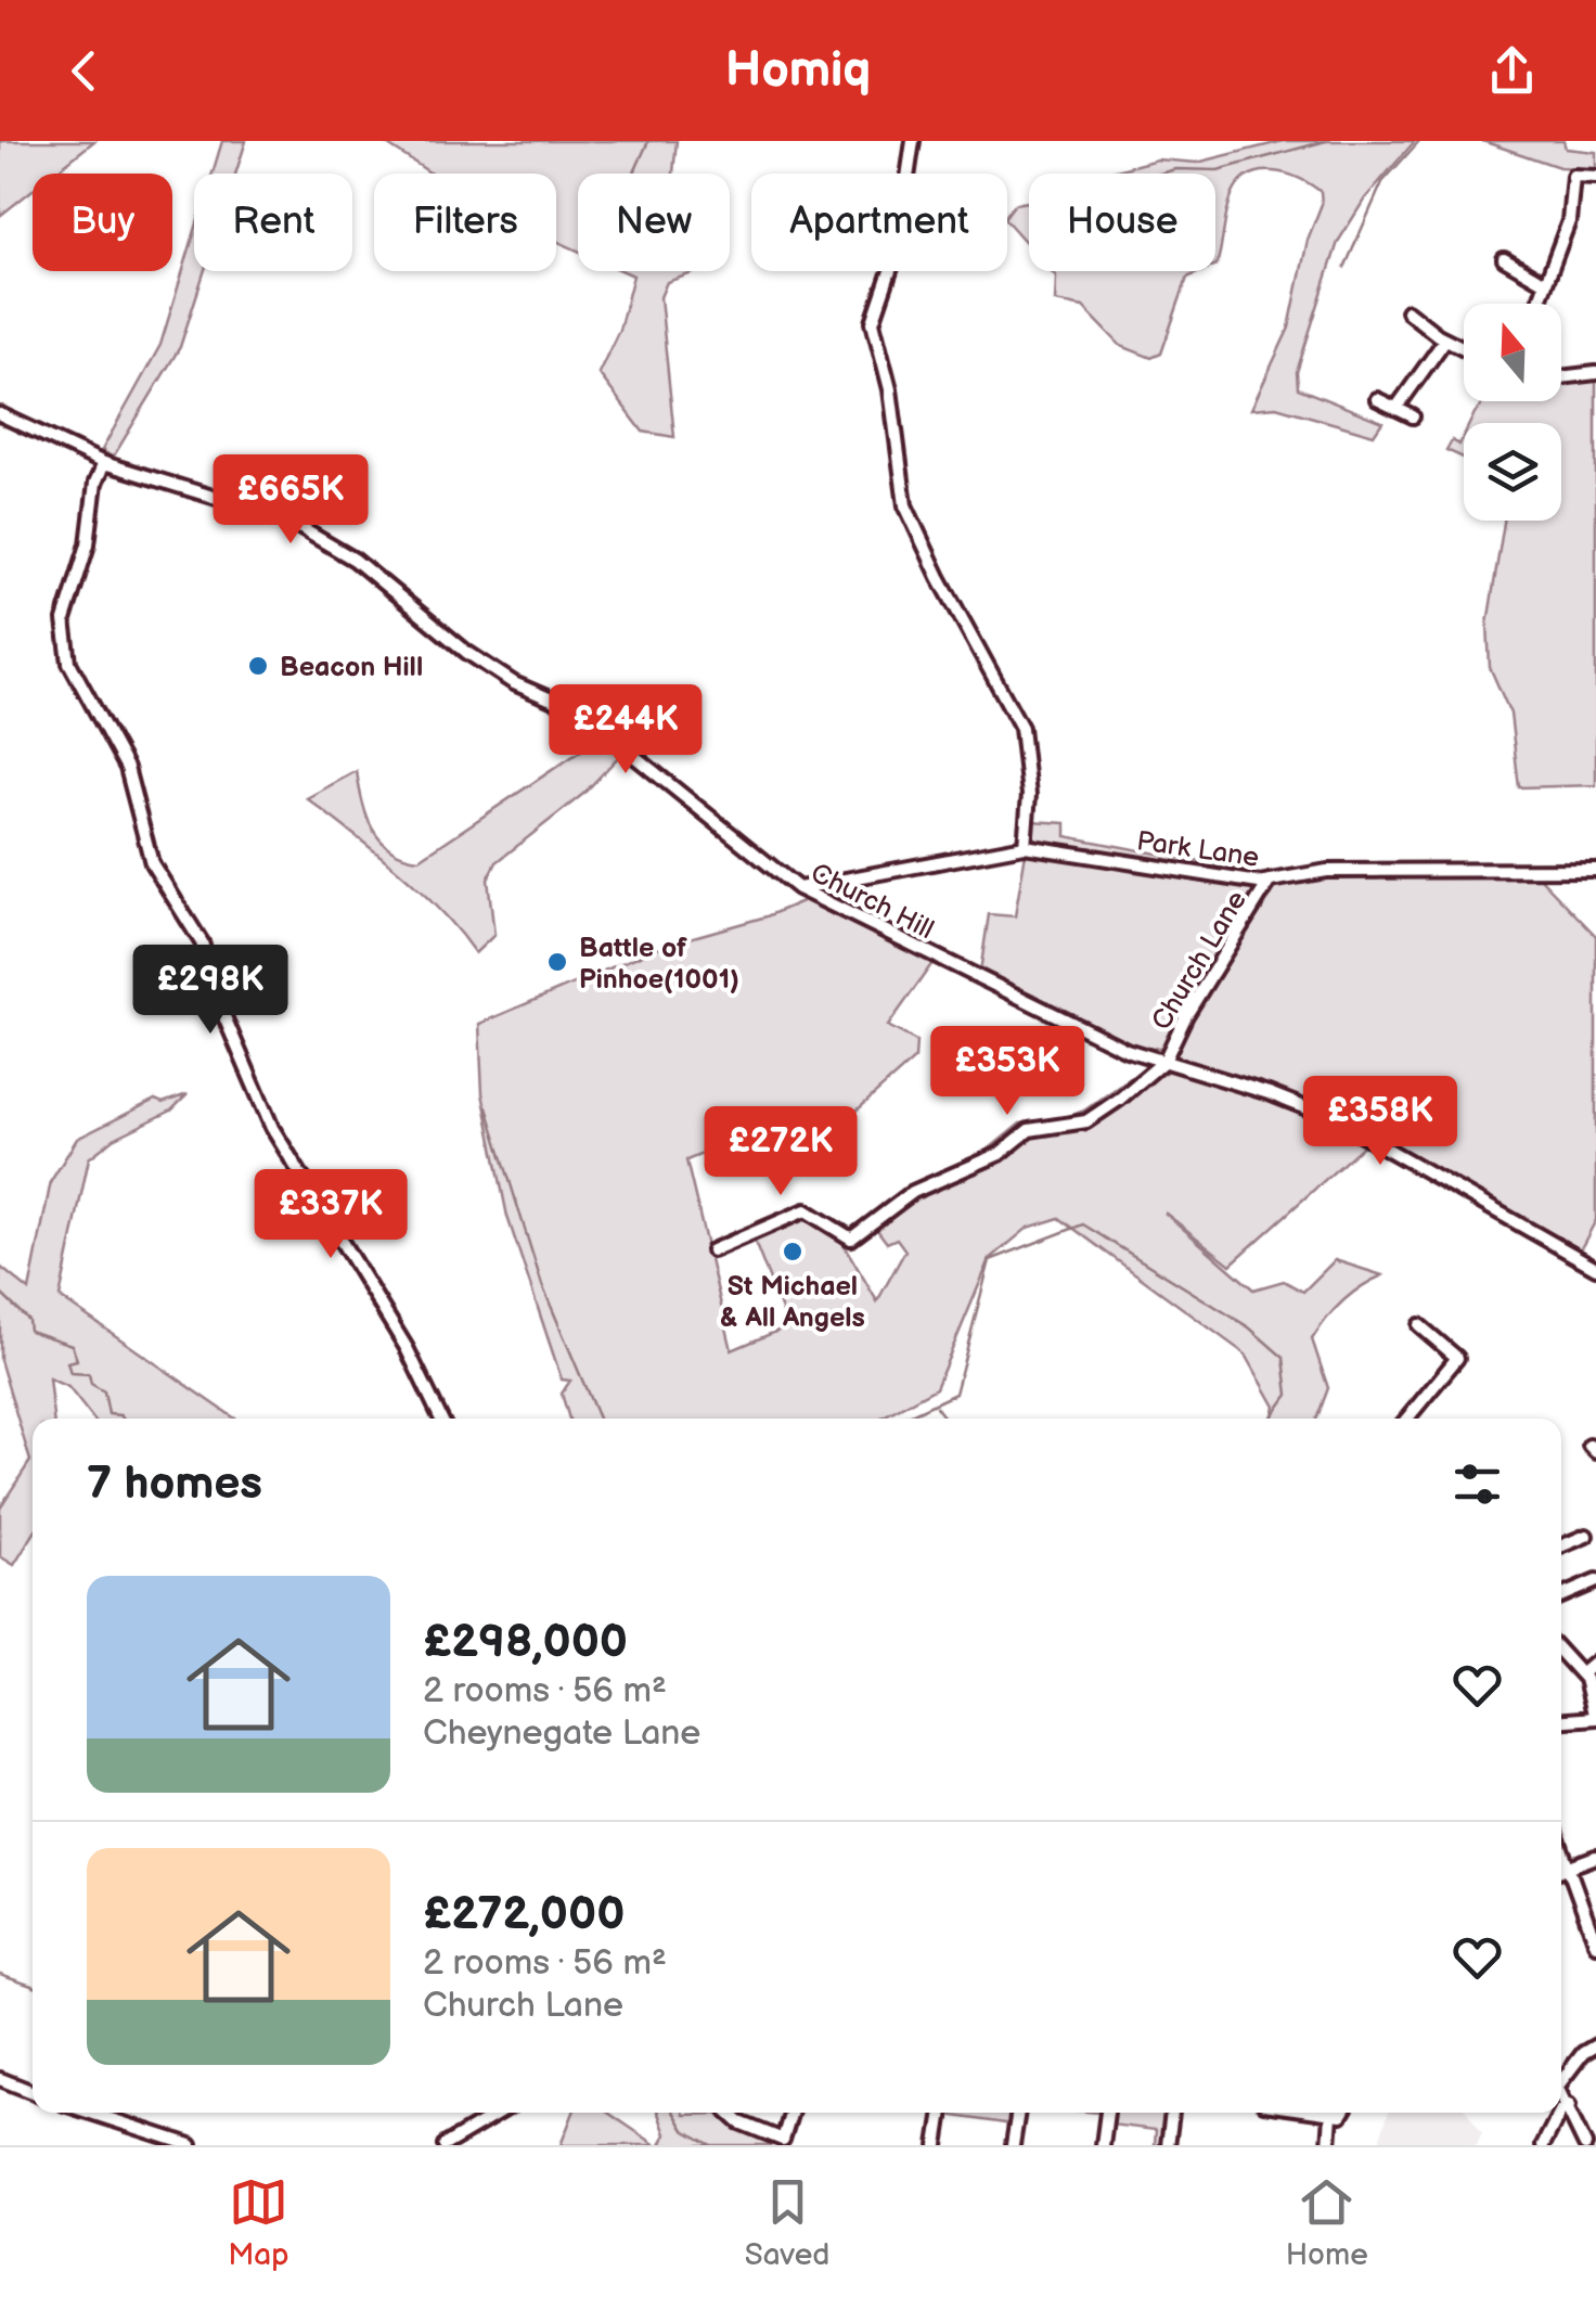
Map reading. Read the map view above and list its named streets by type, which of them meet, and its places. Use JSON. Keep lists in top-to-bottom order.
{
  "streets": {
    "street": ["Park Lane", "Church Hill", "Church Lane"]
  },
  "crossings": [
    ["Park Lane", "Church Hill"],
    ["Park Lane", "Church Lane"],
    ["Church Hill", "Church Lane"]
  ],
  "places": ["Beacon Hill", "Battle of Pinhoe(1001)", "St Michael & All Angels"],
  "north": "top",
  "page": {
    "header": "Homiq",
    "chip": [
      "Buy",
      "Rent",
      "Filters",
      "New",
      "Apartment",
      "House"
    ],
    "price": [
      "£665K",
      "£244K",
      "£298K",
      "£353K",
      "£358K",
      "£272K",
      "£337K"
    ],
    "heading": "7 homes",
    "list": [
      {
        "name": "£298,000",
        "note": "2 rooms · 56 m² · Cheynegate Lane"
      },
      {
        "name": "£272,000",
        "note": "2 rooms · 56 m² · Church Lane"
      }
    ],
    "tabs": ["Map", "Saved", "Home"]
  }
}
